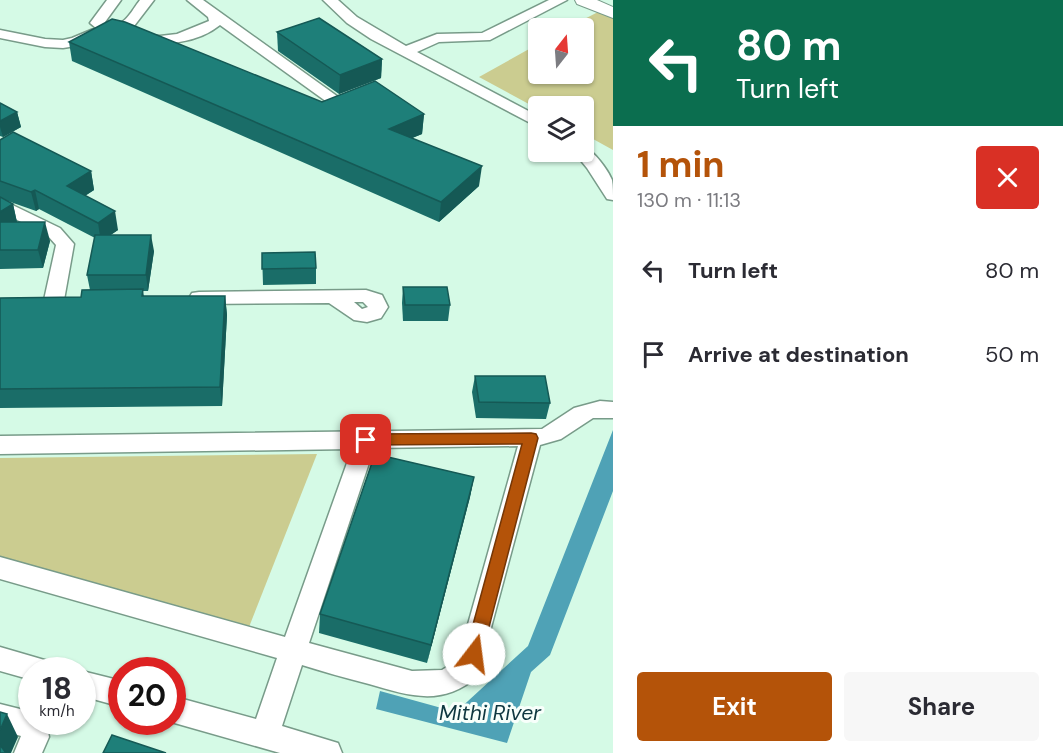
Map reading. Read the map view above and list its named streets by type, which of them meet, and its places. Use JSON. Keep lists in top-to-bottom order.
{
  "water": ["Mithi River"],
  "north": "top",
  "page": {
    "turn": ["80 m", "Turn left"],
    "heading": ["1 min", "130 m · 11:13"],
    "list": [
      {
        "name": "Turn left",
        "value": "80 m"
      },
      {
        "name": "Arrive at destination",
        "value": "50 m"
      }
    ],
    "speed": "18 km/h",
    "limit": "20",
    "buttons": ["Exit", "Share"]
  }
}
